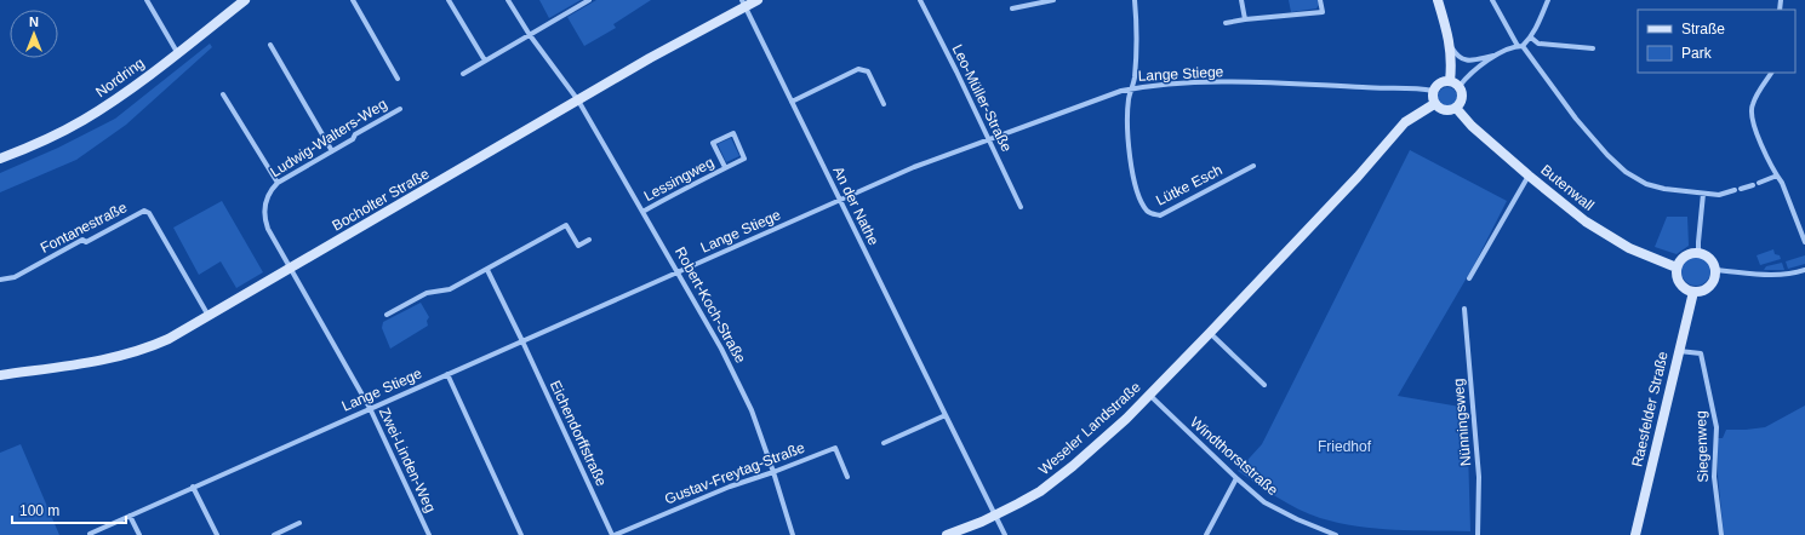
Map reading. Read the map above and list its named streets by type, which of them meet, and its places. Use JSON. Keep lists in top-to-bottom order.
{
  "streets": {
    "street": [
      "Lange Stiege",
      "Nordring",
      "Leo-Müller-Straße",
      "Ludwig-Walters-Weg",
      "Lessingweg",
      "Lütke Esch",
      "Butenwall",
      "Bocholter Straße",
      "An der Nathe",
      "Fontanestraße",
      "Robert-Koch-Straße",
      "Raesfelder Straße",
      "Nünningsweg",
      "Weseler Landstraße",
      "Eichendorffstraße",
      "Siegenweg",
      "Windthorststraße",
      "Zwei-Linden-Weg",
      "Gustav-Freytag-Straße"
    ]
  },
  "crossings": [
    ["Lange Stiege", "Leo-Müller-Straße"],
    ["Lange Stiege", "Lütke Esch"],
    ["Lange Stiege", "Butenwall"],
    ["Lange Stiege", "An der Nathe"],
    ["Lange Stiege", "Robert-Koch-Straße"],
    ["Lange Stiege", "Weseler Landstraße"],
    ["Lange Stiege", "Eichendorffstraße"],
    ["Lange Stiege", "Zwei-Linden-Weg"],
    ["Ludwig-Walters-Weg", "Bocholter Straße"],
    ["Ludwig-Walters-Weg", "Zwei-Linden-Weg"],
    ["Lessingweg", "Robert-Koch-Straße"],
    ["Butenwall", "Raesfelder Straße"],
    ["Butenwall", "Weseler Landstraße"],
    ["Bocholter Straße", "An der Nathe"],
    ["Bocholter Straße", "Fontanestraße"],
    ["Bocholter Straße", "Robert-Koch-Straße"],
    ["Bocholter Straße", "Zwei-Linden-Weg"],
    ["An der Nathe", "Weseler Landstraße"],
    ["Robert-Koch-Straße", "Gustav-Freytag-Straße"],
    ["Raesfelder Straße", "Siegenweg"],
    ["Weseler Landstraße", "Windthorststraße"],
    ["Eichendorffstraße", "Gustav-Freytag-Straße"]
  ],
  "parks": ["Friedhof"],
  "legend": ["Straße", "Park"],
  "scale_bar": "100 m",
  "north": "top"
}
